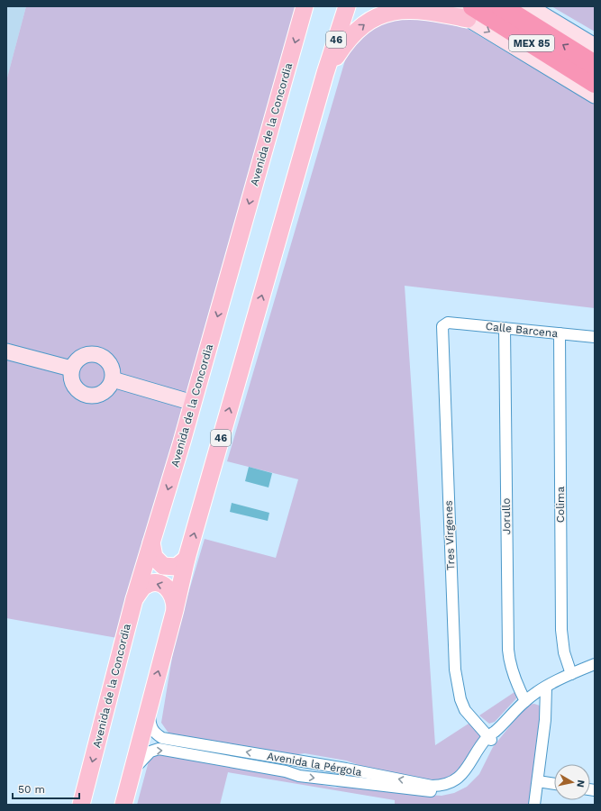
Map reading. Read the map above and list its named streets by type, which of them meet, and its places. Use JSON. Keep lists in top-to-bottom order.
{
  "streets": {
    "highway": ["MEX 85"],
    "main road": ["46", "Avenida de la Concordia"],
    "street": [
      "Calle Barcena",
      "Colima",
      "Jorullo",
      "Tres Virgenes",
      "Avenida la Pérgola"
    ]
  },
  "crossings": [
    ["46", "Avenida la Pérgola"],
    ["Calle Barcena", "Colima"],
    ["Calle Barcena", "Jorullo"],
    ["Calle Barcena", "Tres Virgenes"],
    ["Tres Virgenes", "Avenida la Pérgola"]
  ],
  "scale_bar": "50 m",
  "north": "right"
}
